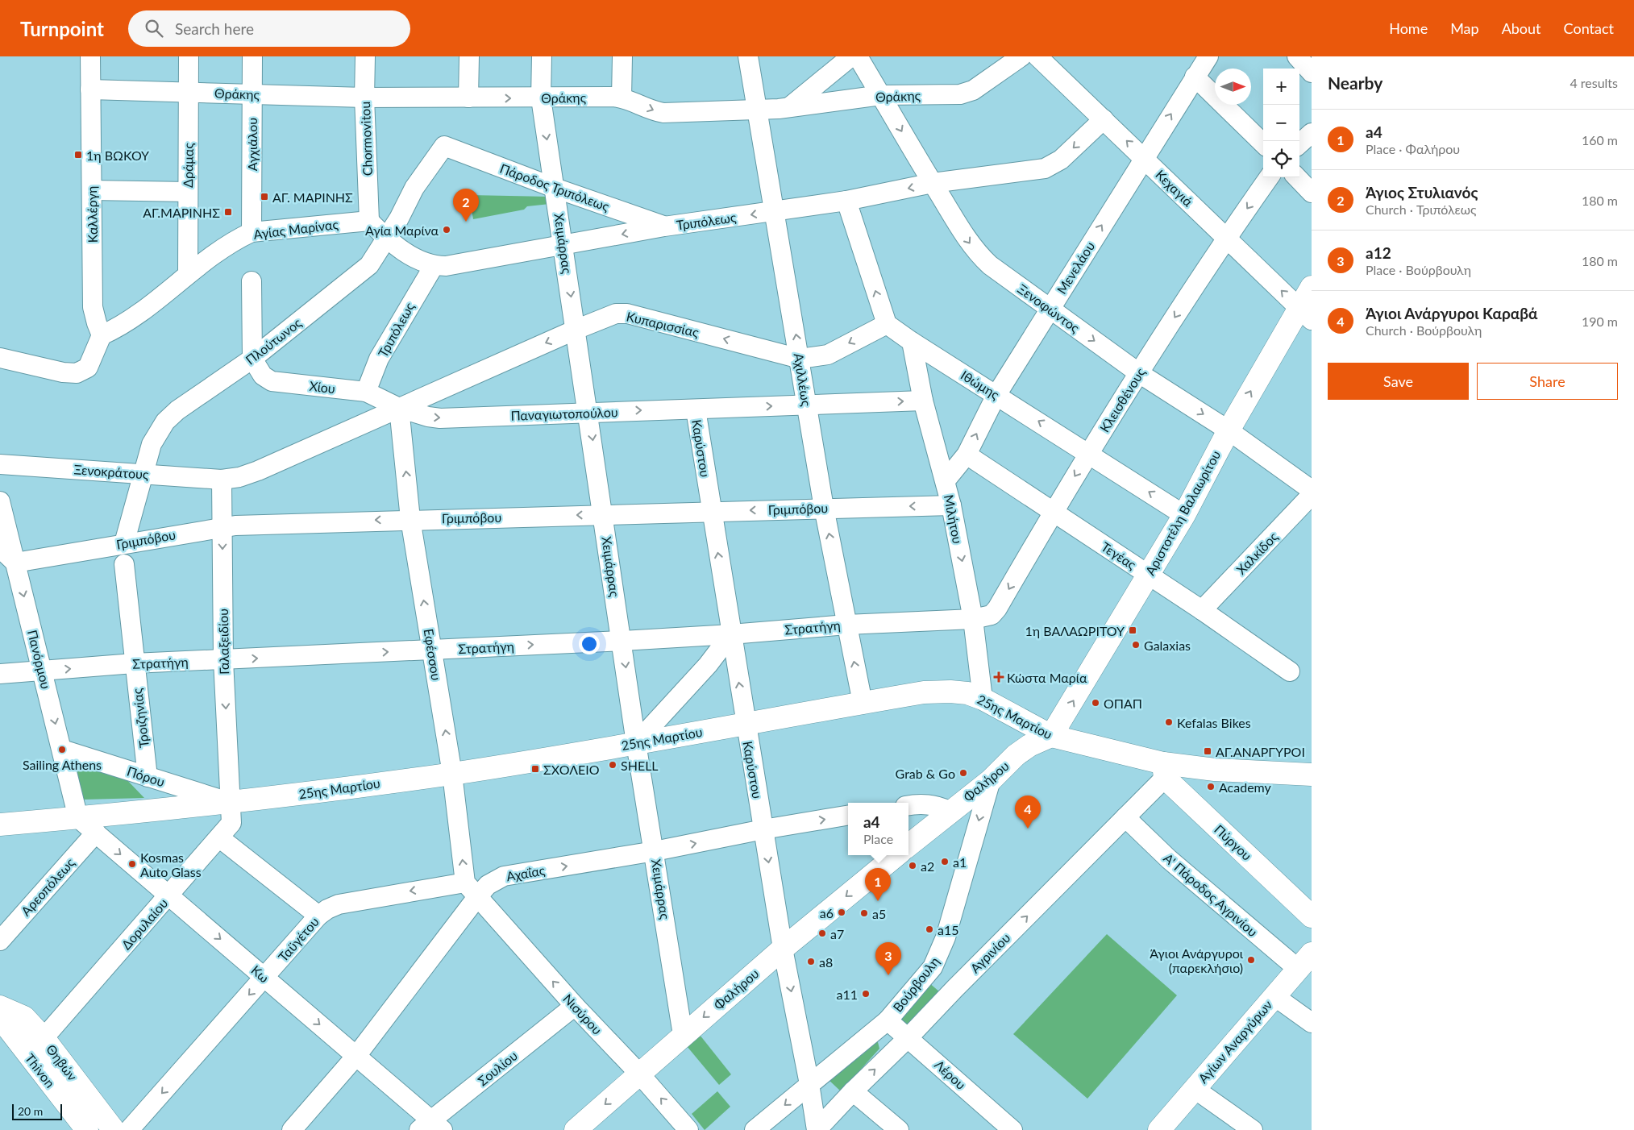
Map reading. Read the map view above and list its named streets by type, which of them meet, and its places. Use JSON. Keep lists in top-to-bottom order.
{
  "streets": {
    "main road": [
      "Αριστοτέλη Βαλαωρίτου",
      "25ης Μαρτίου",
      "Φαλήρου",
      "Πύργου",
      "Αγίων Αναργύρων",
      "Θηβών",
      "Thivon"
    ],
    "street": [
      "Θράκης",
      "Chormovitou",
      "Αγχιάλου",
      "Δράμας",
      "Πάροδος Τριπόλεως",
      "Κεχαγιά",
      "Καλλέργη",
      "Τριπόλεως",
      "Αγίας Μαρίνας",
      "Χειμάρρας",
      "Μενελάου",
      "Ξενοφώντος",
      "Κυπαρισσίας",
      "Πλούτωνος",
      "Αχιλλέως",
      "Ιθώμης",
      "Χίου",
      "Κλεισθένους",
      "Παναγιωτοπούλου",
      "Καρύστου",
      "Ξενοκράτους",
      "Γριμπόβου",
      "Μιλήτου",
      "Χαλκίδος",
      "Τεγέας",
      "Στρατήγη",
      "Γαλαξειδίου",
      "Εφέσσου",
      "Πανόρμου",
      "Τροιζηνίας",
      "Πόρου",
      "Αχαΐας",
      "Αρεοπόλεως",
      "Α' Πάροδος Αγρινίου",
      "Δορυλαίου",
      "Ταϋγέτου",
      "Αγρινίου",
      "Κω",
      "Βούρβουλη",
      "Νισύρου",
      "Σουλίου",
      "Λέρου"
    ]
  },
  "crossings": [
    ["Θράκης", "Chormovitou"],
    ["Θράκης", "Αγχιάλου"],
    ["Θράκης", "Δράμας"],
    ["Θράκης", "Καλλέργη"],
    ["Θράκης", "Χειμάρρας"],
    ["Θράκης", "Ξενοφώντος"],
    ["Θράκης", "Αχιλλέως"],
    ["Chormovitou", "Αγίας Μαρίνας"],
    ["Αγχιάλου", "Αγίας Μαρίνας"],
    ["Δράμας", "Αγίας Μαρίνας"],
    ["Πάροδος Τριπόλεως", "Τριπόλεως"],
    ["Πάροδος Τριπόλεως", "Χειμάρρας"],
    ["Πάροδος Τριπόλεως", "Πλούτωνος"],
    ["Κεχαγιά", "Τριπόλεως"],
    ["Κεχαγιά", "Μενελάου"],
    ["Κεχαγιά", "Κλεισθένους"],
    ["Κεχαγιά", "Αριστοτέλη Βαλαωρίτου"],
    ["Καλλέργη", "Αγίας Μαρίνας"],
    ["Τριπόλεως", "Χειμάρρας"],
    ["Τριπόλεως", "Ξενοφώντος"],
    ["Τριπόλεως", "Αχιλλέως"],
    ["Τριπόλεως", "Χίου"],
    ["Χειμάρρας", "Κυπαρισσίας"],
    ["Χειμάρρας", "Παναγιωτοπούλου"],
    ["Χειμάρρας", "Γριμπόβου"],
    ["Χειμάρρας", "Στρατήγη"],
    ["Χειμάρρας", "25ης Μαρτίου"],
    ["Χειμάρρας", "Φαλήρου"],
    ["Χειμάρρας", "Αχαΐας"],
    ["Μενελάου", "Ξενοφώντος"],
    ["Μενελάου", "Ιθώμης"],
    ["Μενελάου", "Μιλήτου"],
    ["Μενελάου", "Τεγέας"],
    ["Ξενοφώντος", "Κλεισθένους"],
    ["Ξενοφώντος", "Αριστοτέλη Βαλαωρίτου"],
    ["Κυπαρισσίας", "Αχιλλέως"],
    ["Κυπαρισσίας", "Ιθώμης"],
    ["Κυπαρισσίας", "Χίου"],
    ["Κυπαρισσίας", "Παναγιωτοπούλου"],
    ["Κυπαρισσίας", "Εφέσσου"],
    ["Πλούτωνος", "Χίου"],
    ["Πλούτωνος", "Ξενοκράτους"],
    ["Πλούτωνος", "Γριμπόβου"],
    ["Αχιλλέως", "Παναγιωτοπούλου"],
    ["Αχιλλέως", "Γριμπόβου"],
    ["Αχιλλέως", "Στρατήγη"],
    ["Αχιλλέως", "25ης Μαρτίου"],
    ["Ιθώμης", "Κλεισθένους"],
    ["Ιθώμης", "Αριστοτέλη Βαλαωρίτου"],
    ["Ιθώμης", "Μιλήτου"],
    ["Χίου", "Παναγιωτοπούλου"],
    ["Χίου", "Εφέσσου"],
    ["Κλεισθένους", "Μιλήτου"],
    ["Κλεισθένους", "Τεγέας"],
    ["Κλεισθένους", "Στρατήγη"],
    ["Παναγιωτοπούλου", "Καρύστου"],
    ["Παναγιωτοπούλου", "Μιλήτου"],
    ["Παναγιωτοπούλου", "Εφέσσου"],
    ["Καρύστου", "Γριμπόβου"],
    ["Καρύστου", "Στρατήγη"],
    ["Καρύστου", "25ης Μαρτίου"],
    ["Καρύστου", "Φαλήρου"],
    ["Καρύστου", "Αχαΐας"],
    ["Καρύστου", "Αγρινίου"],
    ["Καρύστου", "Βούρβουλη"],
    ["Ξενοκράτους", "Γαλαξειδίου"],
    ["Γριμπόβου", "Μιλήτου"],
    ["Γριμπόβου", "Γαλαξειδίου"],
    ["Γριμπόβου", "Εφέσσου"],
    ["Γριμπόβου", "Πανόρμου"],
    ["Αριστοτέλη Βαλαωρίτου", "Τεγέας"],
    ["Αριστοτέλη Βαλαωρίτου", "25ης Μαρτίου"],
    ["Αριστοτέλη Βαλαωρίτου", "Φαλήρου"],
    ["Μιλήτου", "Στρατήγη"],
    ["Μιλήτου", "25ης Μαρτίου"],
    ["Χαλκίδος", "Τεγέας"],
    ["Στρατήγη", "Γαλαξειδίου"],
    ["Στρατήγη", "Εφέσσου"],
    ["Στρατήγη", "Πανόρμου"],
    ["Στρατήγη", "Τροιζηνίας"],
    ["Γαλαξειδίου", "25ης Μαρτίου"],
    ["Γαλαξειδίου", "Πόρου"],
    ["Γαλαξειδίου", "Δορυλαίου"],
    ["Εφέσσου", "25ης Μαρτίου"],
    ["Εφέσσου", "Ταϋγέτου"],
    ["Πανόρμου", "25ης Μαρτίου"],
    ["Πανόρμου", "Πόρου"],
    ["Πανόρμου", "Κω"],
    ["25ης Μαρτίου", "Πόρου"],
    ["25ης Μαρτίου", "Φαλήρου"],
    ["25ης Μαρτίου", "Πύργου"],
    ["25ης Μαρτίου", "Δορυλαίου"],
    ["25ης Μαρτίου", "Αγρινίου"],
    ["25ης Μαρτίου", "Κω"],
    ["Τροιζηνίας", "Πόρου"],
    ["Πόρου", "Δορυλαίου"],
    ["Φαλήρου", "Βούρβουλη"],
    ["Φαλήρου", "Νισύρου"],
    ["Πύργου", "Αγρινίου"],
    ["Αχαΐας", "Κω"],
    ["Αχαΐας", "Νισύρου"],
    ["Αρεοπόλεως", "Κω"],
    ["Α' Πάροδος Αγρινίου", "Αγρινίου"],
    ["Α' Πάροδος Αγρινίου", "Αγίων Αναργύρων"],
    ["Δορυλαίου", "Κω"],
    ["Δορυλαίου", "Θηβών"],
    ["Ταϋγέτου", "Κω"],
    ["Αγρινίου", "Λέρου"],
    ["Κω", "Σουλίου"],
    ["Βούρβουλη", "Λέρου"],
    ["Νισύρου", "Σουλίου"],
    ["Θηβών", "Thivon"]
  ],
  "one_way": [
    "Κεχαγιά",
    "Τριπόλεως",
    "Χειμάρρας",
    "Μενελάου",
    "Ξενοφώντος",
    "Κυπαρισσίας",
    "Ιθώμης",
    "Κλεισθένους",
    "Παναγιωτοπούλου",
    "Αριστοτέλη Βαλαωρίτου",
    "Στρατήγη",
    "Γαλαξειδίου",
    "Εφέσσου",
    "Πανόρμου",
    "Φαλήρου",
    "Αχαΐας",
    "Ταϋγέτου",
    "Αγρινίου",
    "Βούρβουλη",
    "Νισύρου"
  ],
  "places": {
    "transit": [
      "1η ΒΩΚΟΥ",
      "ΑΓ. ΜΑΡΙΝΗΣ",
      "ΑΓ.ΜΑΡΙΝΗΣ",
      "1η ΒΑΛΑΩΡΙΤΟΥ",
      "ΑΓ.ΑΝΑΡΓΥΡΟΙ",
      "ΣΧΟΛΕΙΟ"
    ],
    "other": [
      "Αγία Μαρίνα",
      "Galaxias",
      "ΟΠΑΠ",
      "Kefalas Bikes",
      "Sailing Athens",
      "SHELL",
      "Grab & Go",
      "Academy",
      "a1",
      "Kosmas Auto Glass",
      "a2",
      "a6",
      "a5",
      "a15",
      "a7",
      "Άγιοι Ανάργυροι (παρεκλήσιο)",
      "a8",
      "a11"
    ],
    "health": ["Κώστα Μαρία"]
  },
  "scale_bar": "20 m",
  "north": "right",
  "page": {
    "header": "Turnpoint",
    "search": "Search here",
    "nav": [
      "Home",
      "Map",
      "About",
      "Contact"
    ],
    "heading": ["Nearby", "4 results"],
    "map_buttons": ["+", "−"],
    "list": [
      {
        "mark": "1",
        "name": "a4",
        "note": "Place · Φαλήρου",
        "value": "160 m"
      },
      {
        "mark": "2",
        "name": "Άγιος Στυλιανός",
        "note": "Church · Τριπόλεως",
        "value": "180 m"
      },
      {
        "mark": "3",
        "name": "a12",
        "note": "Place · Βούρβουλη",
        "value": "180 m"
      },
      {
        "mark": "4",
        "name": "Άγιοι Ανάργυροι Καραβά",
        "note": "Church · Βούρβουλη",
        "value": "190 m"
      }
    ],
    "pins": [
      "2",
      "4",
      "1",
      "3"
    ],
    "buttons": ["Save", "Share"],
    "popup": ["a4", "Place"],
    "scale": "20 m"
  }
}
